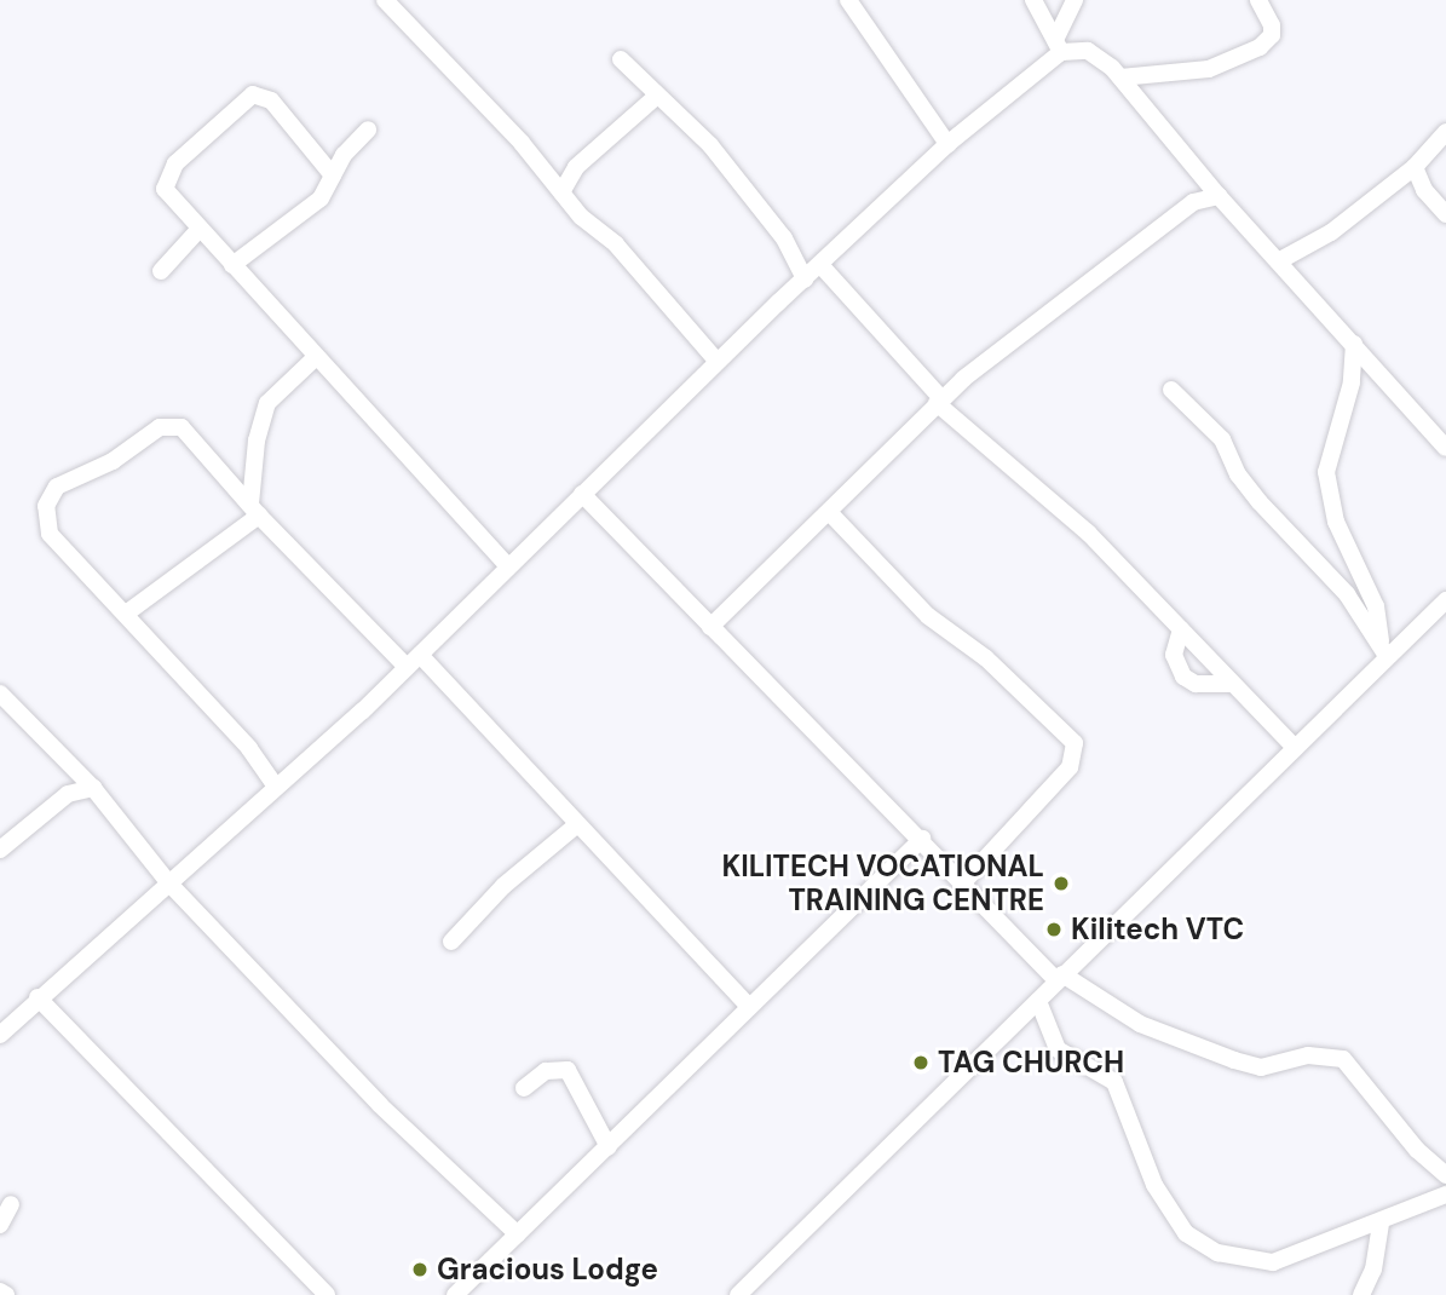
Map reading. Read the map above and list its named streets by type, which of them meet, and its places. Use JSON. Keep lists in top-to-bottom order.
{
  "places": [
    "KILITECH VOCATIONAL TRAINING CENTRE",
    "Kilitech VTC",
    "TAG CHURCH",
    "Gracious Lodge"
  ]
}
